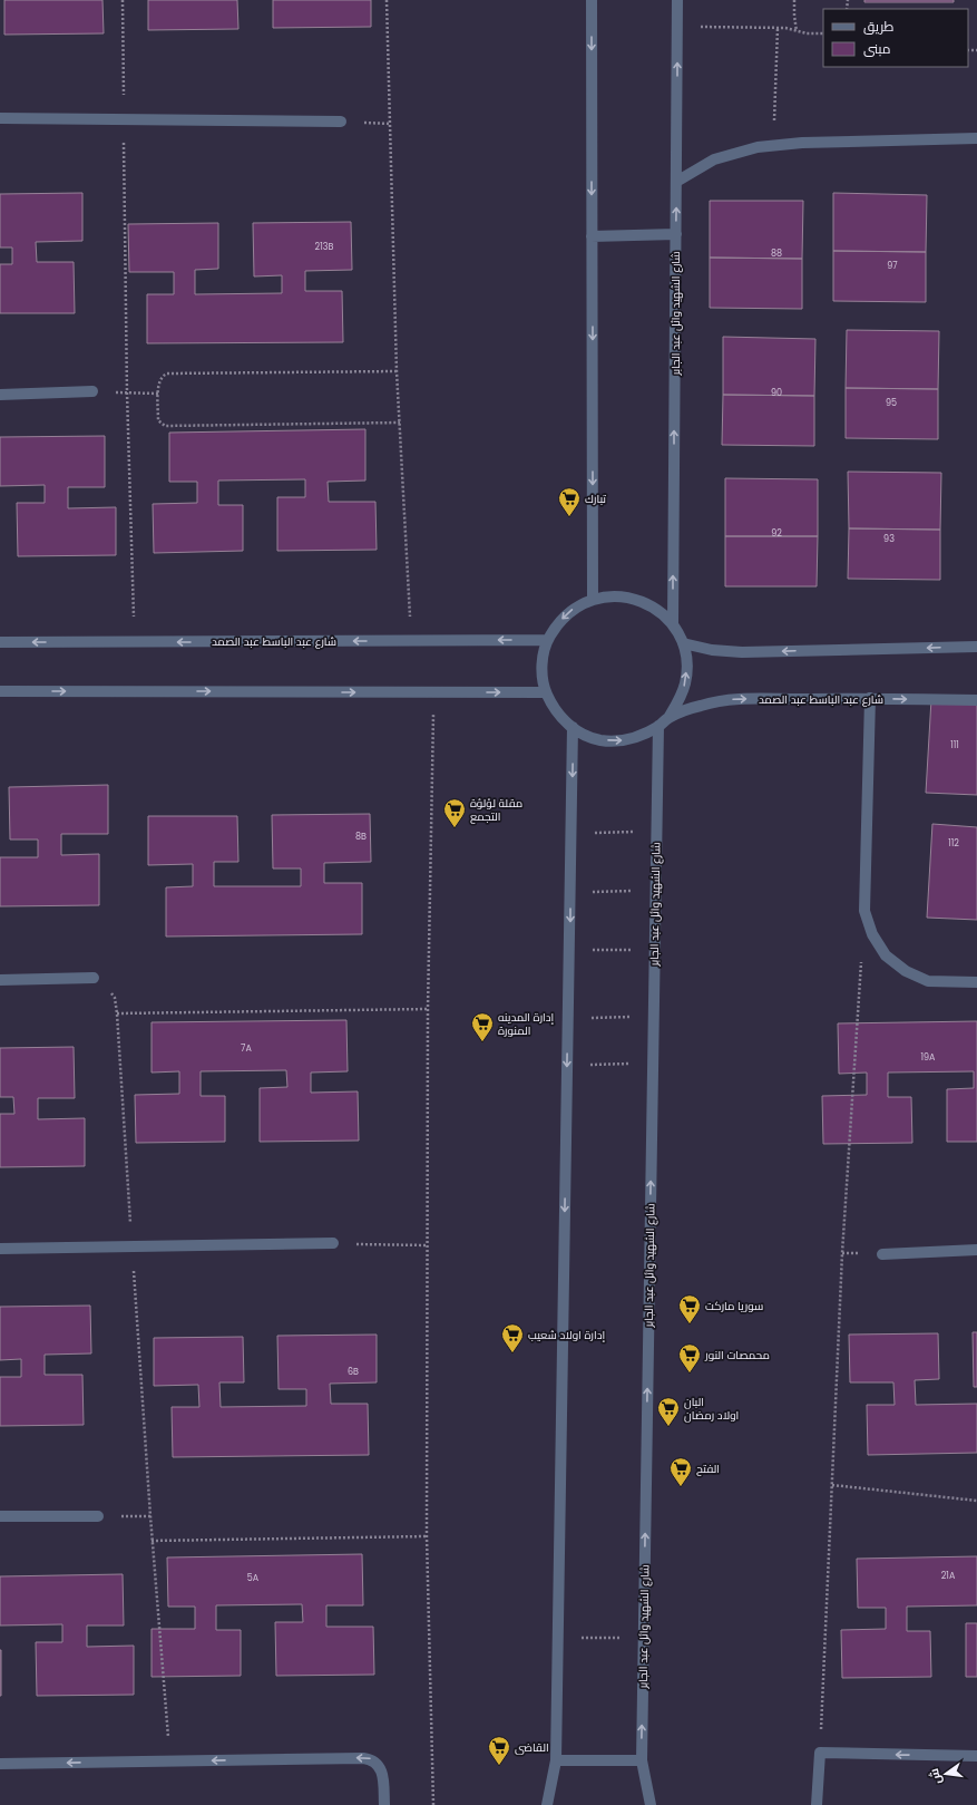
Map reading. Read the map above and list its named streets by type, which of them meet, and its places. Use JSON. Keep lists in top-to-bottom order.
{
  "streets": {
    "street": ["شارع الشهيد وائل عبد الجابر", "شارع عبد الباسط عبد الصمد"]
  },
  "crossings": [
    ["شارع الشهيد وائل عبد الجابر", "شارع عبد الباسط عبد الصمد"]
  ],
  "places": {
    "supermarket": [
      "تبارك",
      "مقلة لؤلؤة التجمع",
      "إدارة المدينه المنورة",
      "سوريا ماركت",
      "إدارة اولاد شعيب",
      "محمصات النور",
      "البان اولاد رمضان",
      "الفتح",
      "القاضى"
    ]
  },
  "house_numbers": [
    "213B",
    "88",
    "97",
    "90",
    "95",
    "92",
    "93",
    "111",
    "8B",
    "112",
    "7A",
    "19A",
    "6B",
    "21A",
    "5A"
  ],
  "legend": ["طريق", "مبنى"],
  "north": "left"
}
